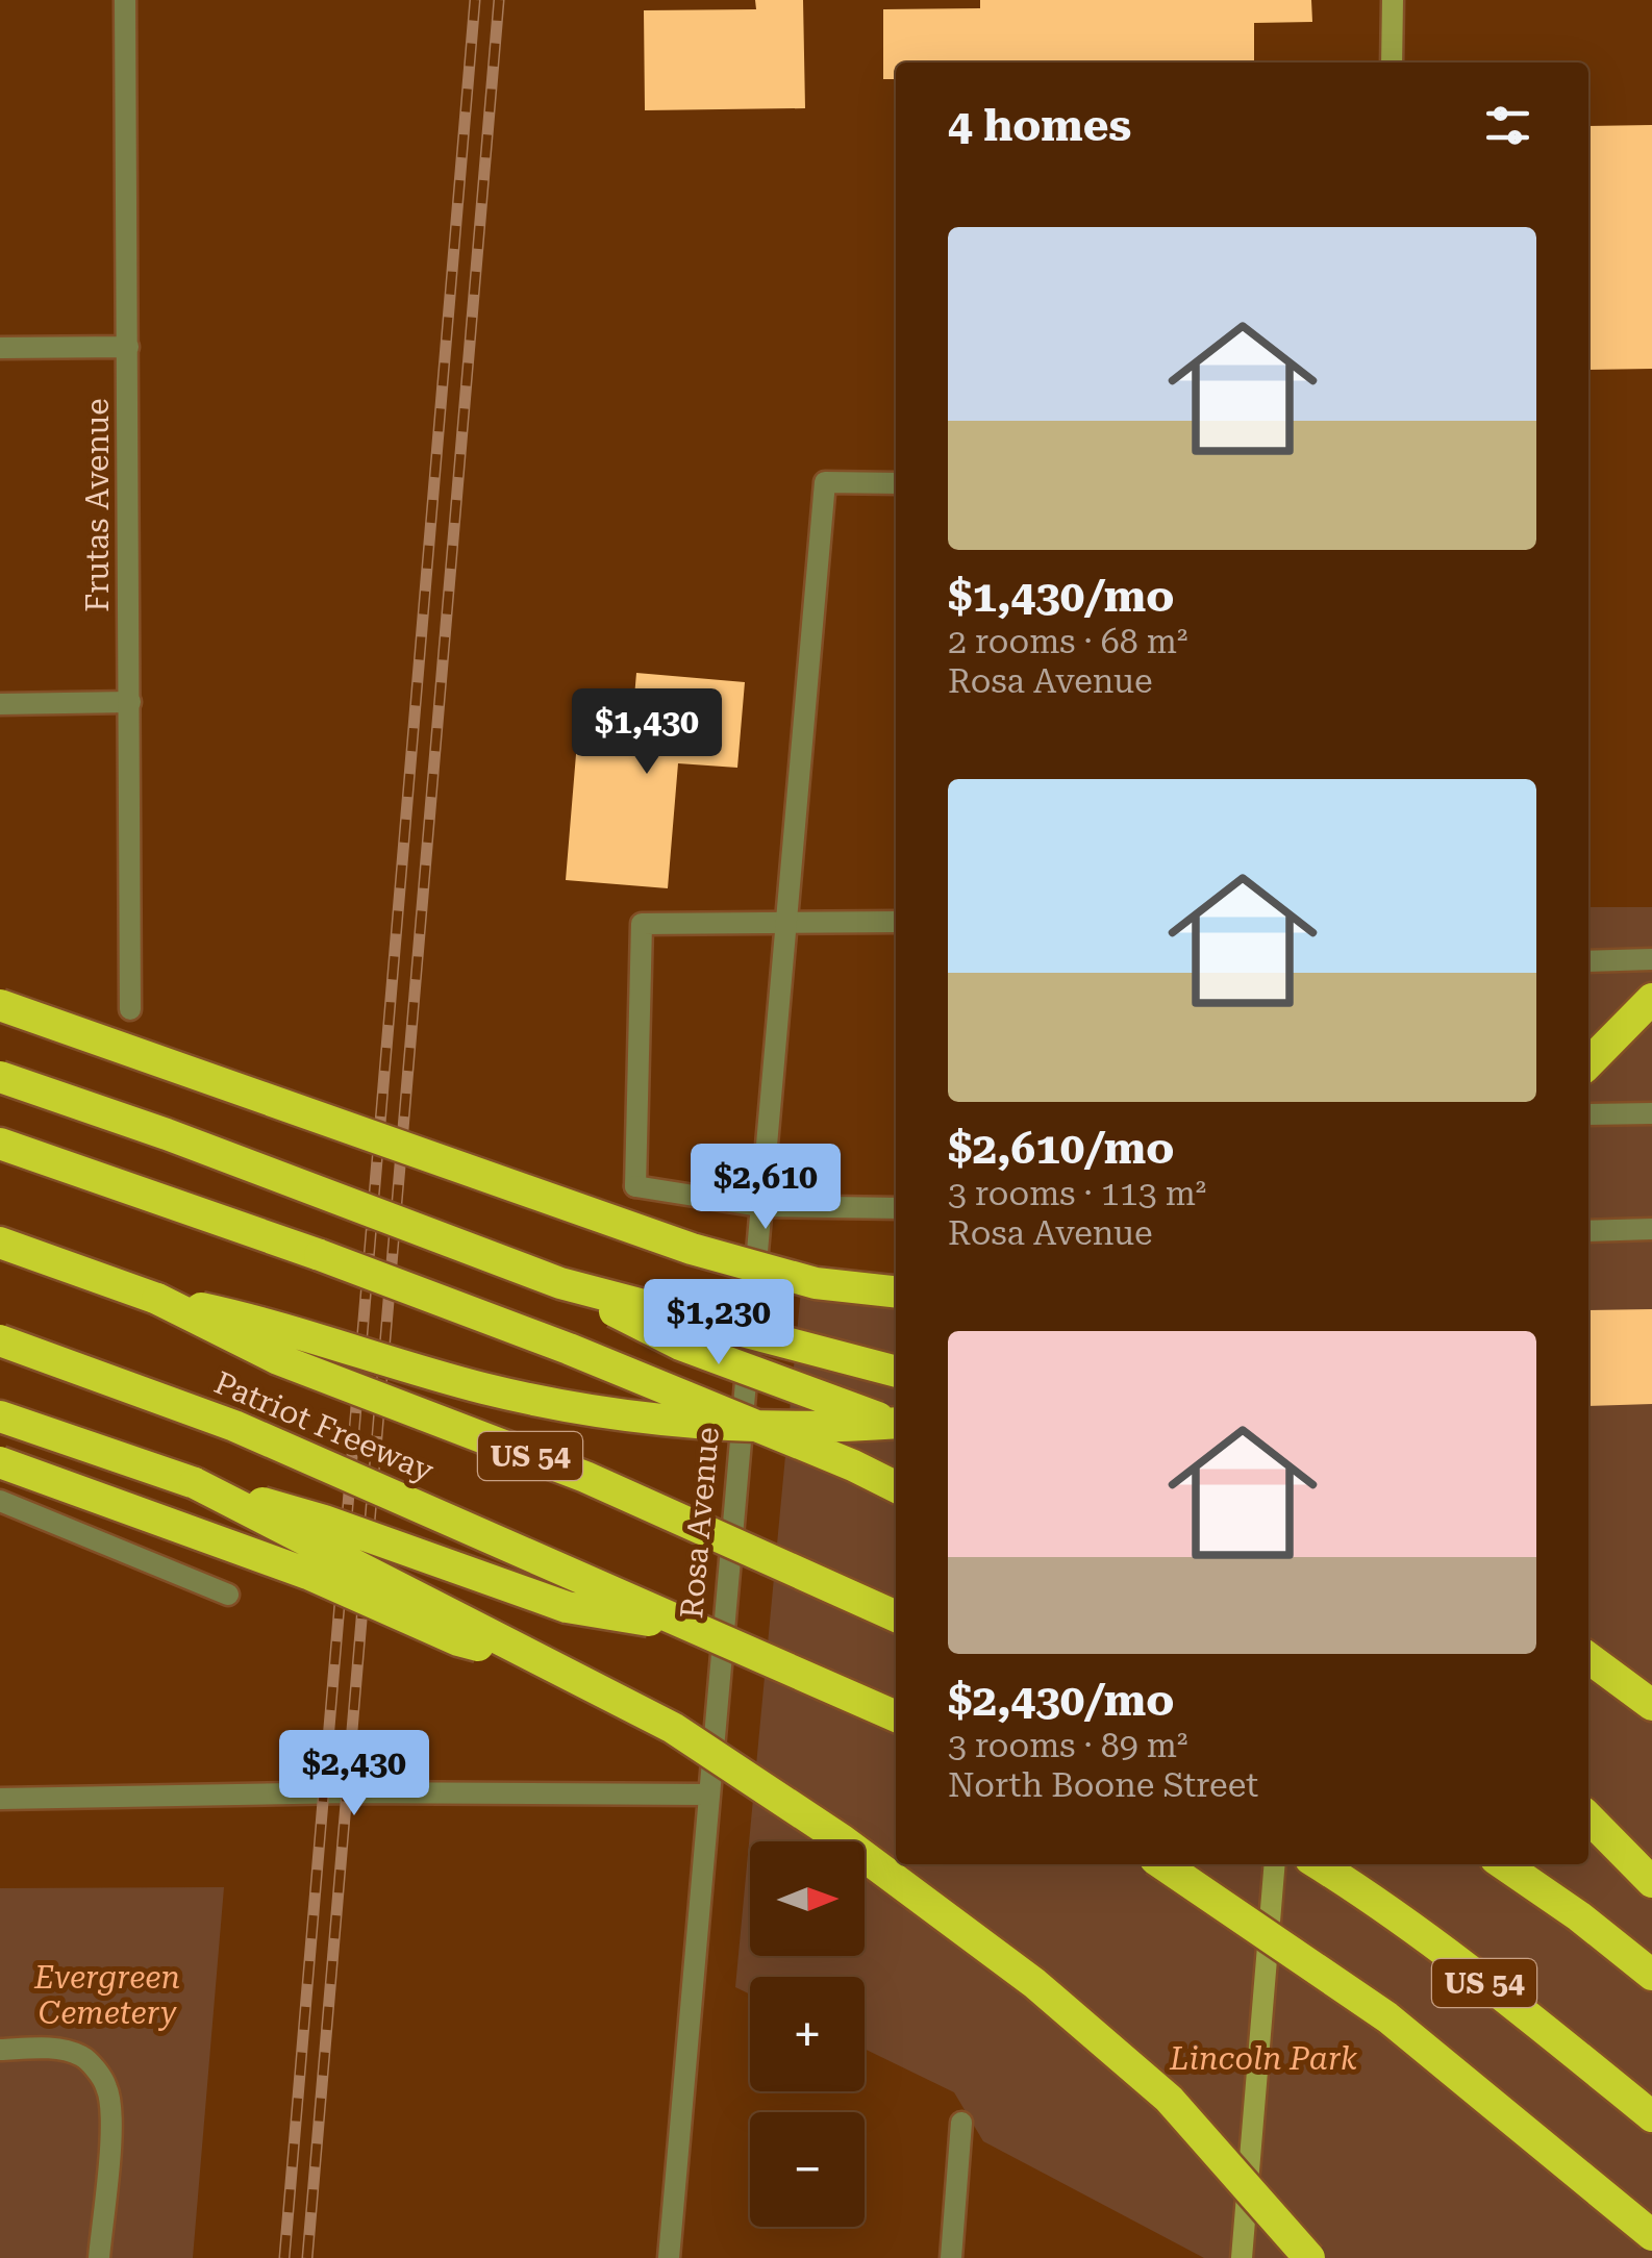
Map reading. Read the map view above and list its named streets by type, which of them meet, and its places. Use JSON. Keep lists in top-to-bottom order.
{
  "streets": {
    "highway": ["Patriot Freeway", "US 54"],
    "street": ["Frutas Avenue", "Rosa Avenue"]
  },
  "parks": ["Evergreen Cemetery", "Lincoln Park"],
  "north": "right",
  "page": {
    "heading": "4 homes",
    "list": [
      {
        "name": "$1,430/mo",
        "note": "2 rooms · 68 m² · Rosa Avenue"
      },
      {
        "name": "$2,610/mo",
        "note": "3 rooms · 113 m² · Rosa Avenue"
      },
      {
        "name": "$2,430/mo",
        "note": "3 rooms · 89 m² · North Boone Street"
      }
    ],
    "price": [
      "$1,430",
      "$2,610",
      "$1,230",
      "$2,430"
    ],
    "map_buttons": ["+", "−"]
  }
}
